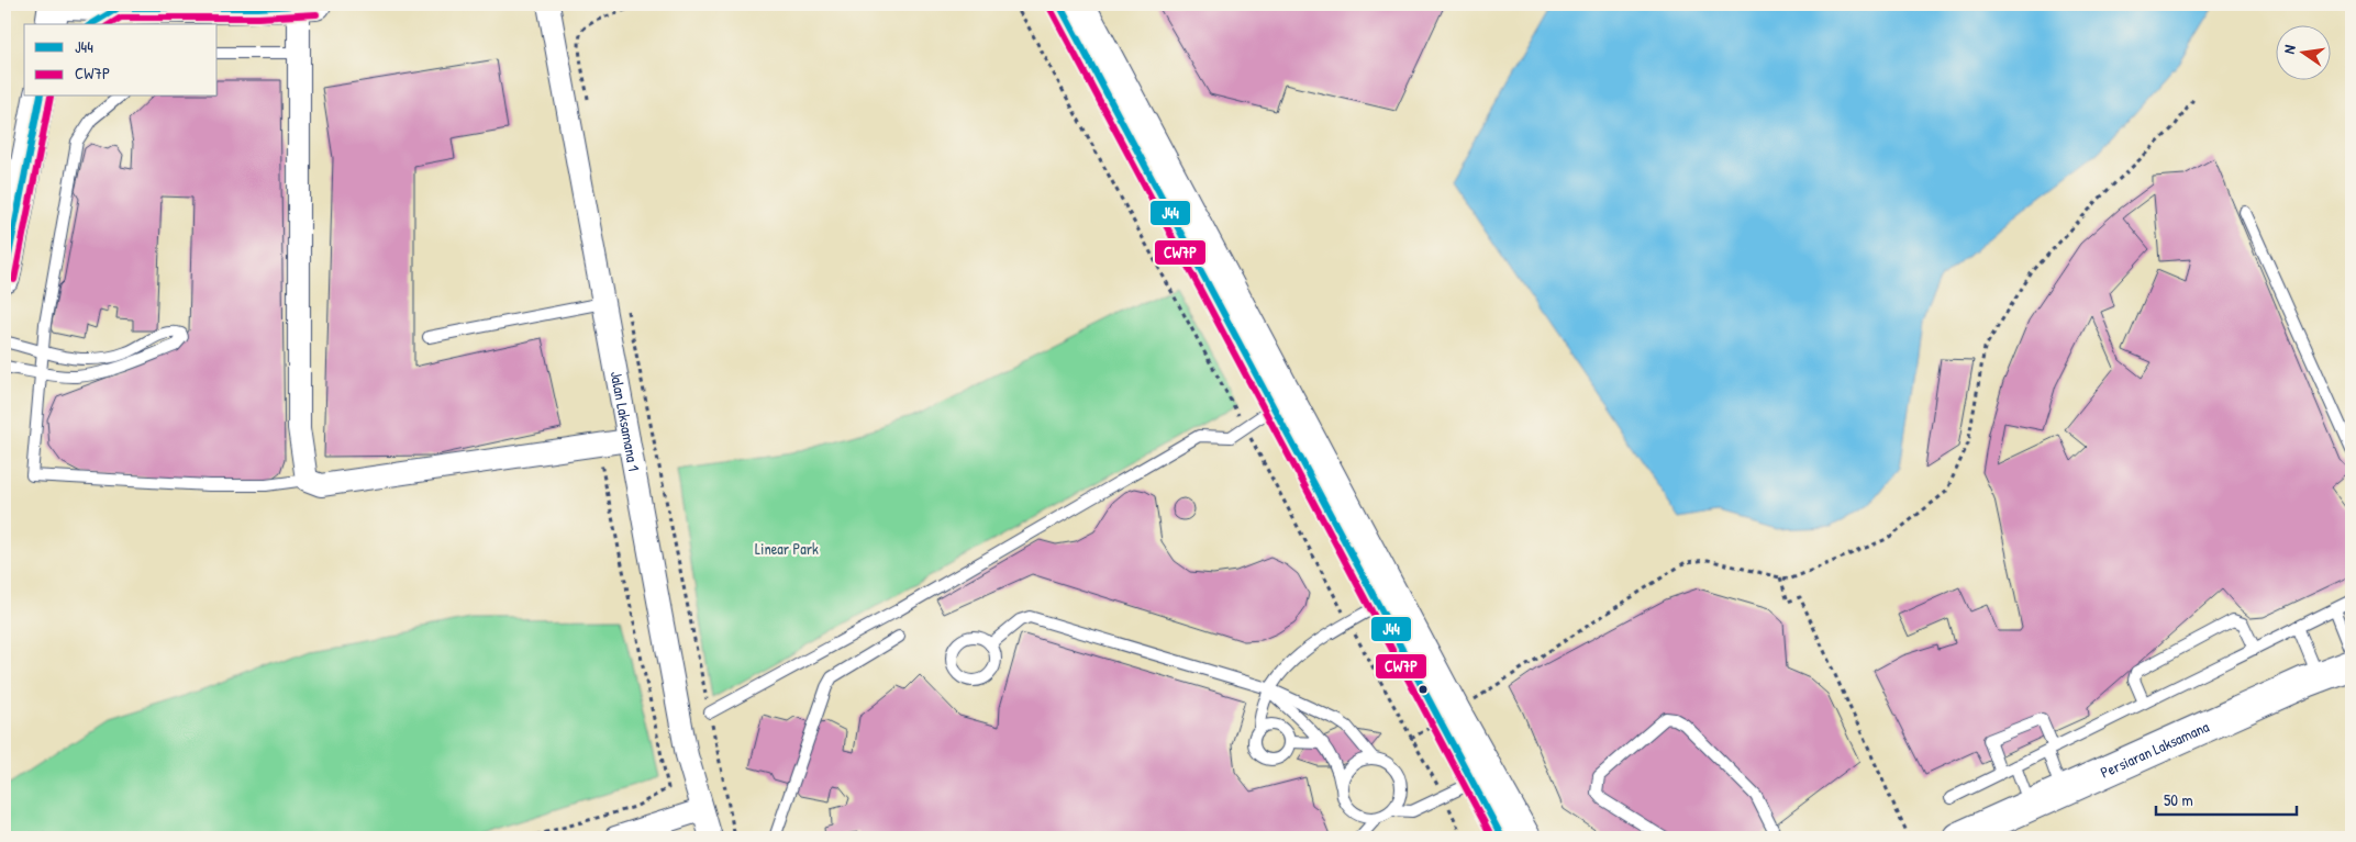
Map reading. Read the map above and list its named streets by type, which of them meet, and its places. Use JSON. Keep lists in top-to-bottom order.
{
  "streets": {
    "street": ["Jalan Laksamana 1", "Persiaran Laksamana"]
  },
  "parks": ["Linear Park"],
  "lines": ["transit line J44", "transit line CW7P"],
  "legend": ["J44", "CW7P"],
  "scale_bar": "50 m",
  "north": "left"
}
